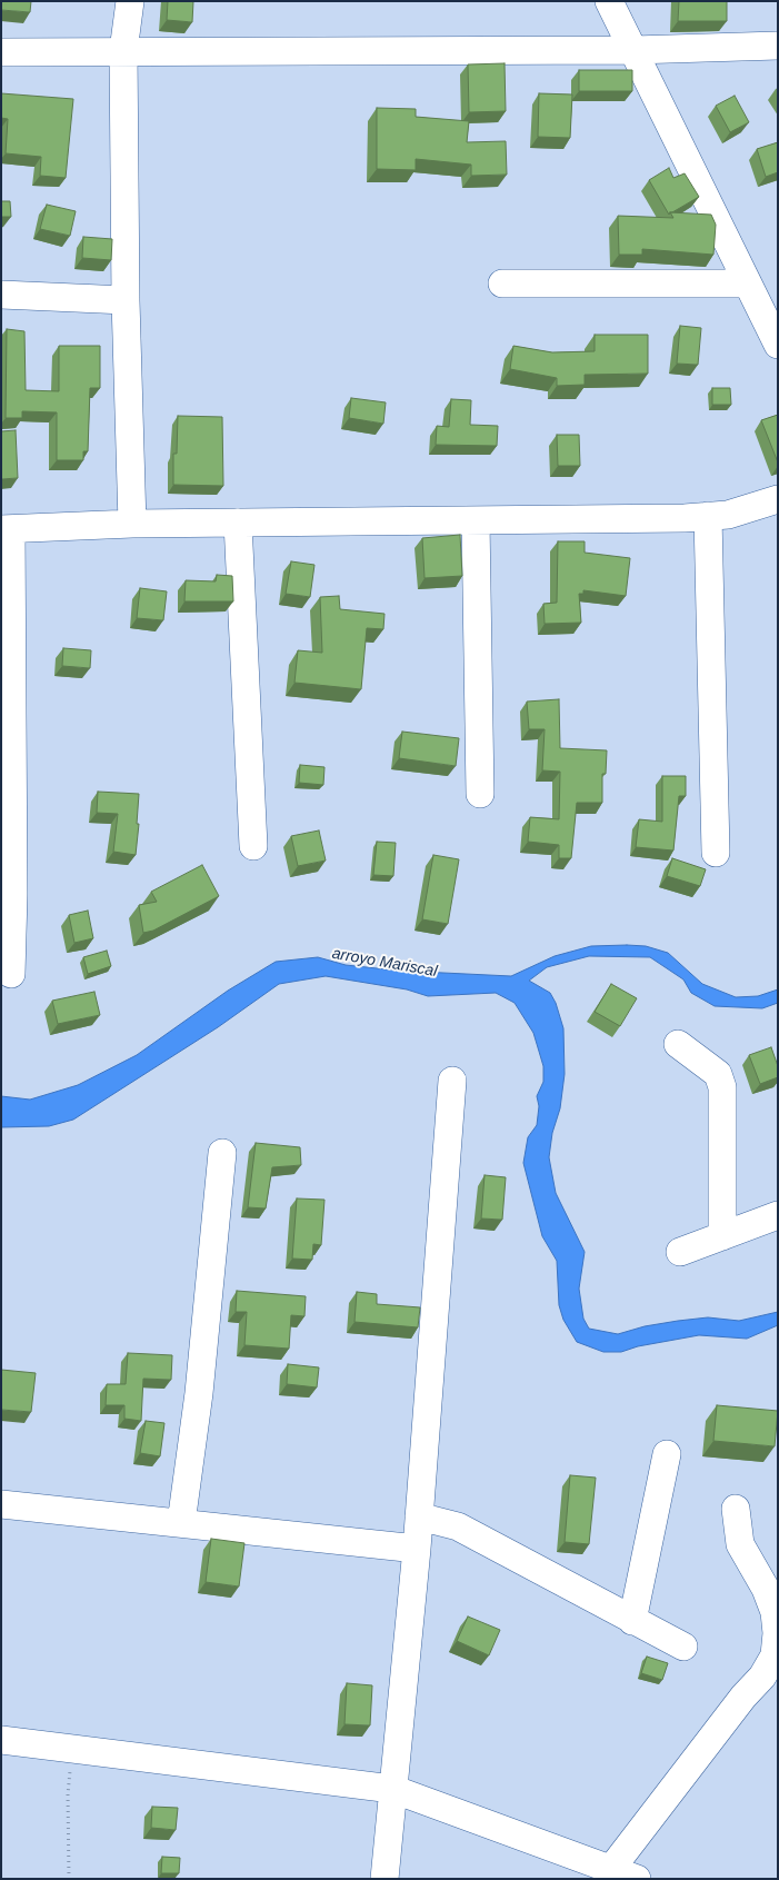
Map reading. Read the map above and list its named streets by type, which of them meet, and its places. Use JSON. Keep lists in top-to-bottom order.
{
  "water": ["arroyo Mariscal"]
}
